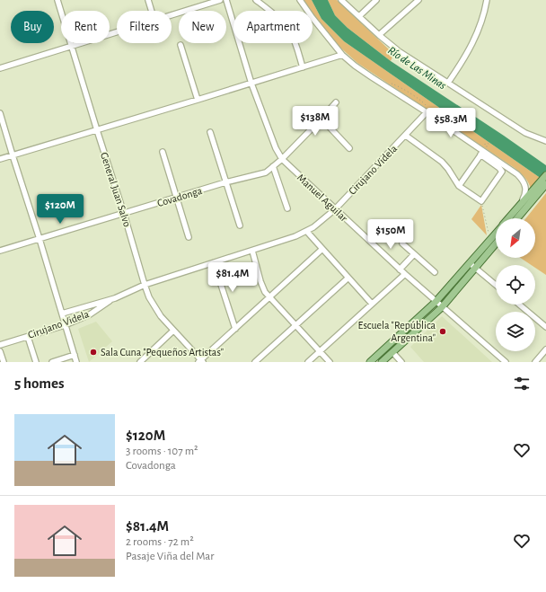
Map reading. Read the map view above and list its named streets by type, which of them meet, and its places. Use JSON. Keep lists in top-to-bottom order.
{
  "streets": {
    "street": [
      "Cirujano Videla",
      "General Juan Salvo",
      "Covadonga",
      "Manuel Aguilar"
    ]
  },
  "crossings": [
    ["Cirujano Videla", "General Juan Salvo"],
    ["Cirujano Videla", "Manuel Aguilar"],
    ["General Juan Salvo", "Covadonga"],
    ["Covadonga", "Manuel Aguilar"]
  ],
  "water": ["Río de Las Minas"],
  "places": ["Escuela \"República Argentina\"", "Sala Cuna \"Pequeños Artistas\""],
  "north": "bottom left",
  "page": {
    "chip": [
      "Buy",
      "Rent",
      "Filters",
      "New",
      "Apartment"
    ],
    "price": [
      "$138M",
      "$58.3M",
      "$120M",
      "$150M",
      "$81.4M"
    ],
    "heading": "5 homes",
    "list": [
      {
        "name": "$120M",
        "note": "3 rooms · 107 m² · Covadonga"
      },
      {
        "name": "$81.4M",
        "note": "2 rooms · 72 m² · Pasaje Viña del Mar"
      }
    ]
  }
}
